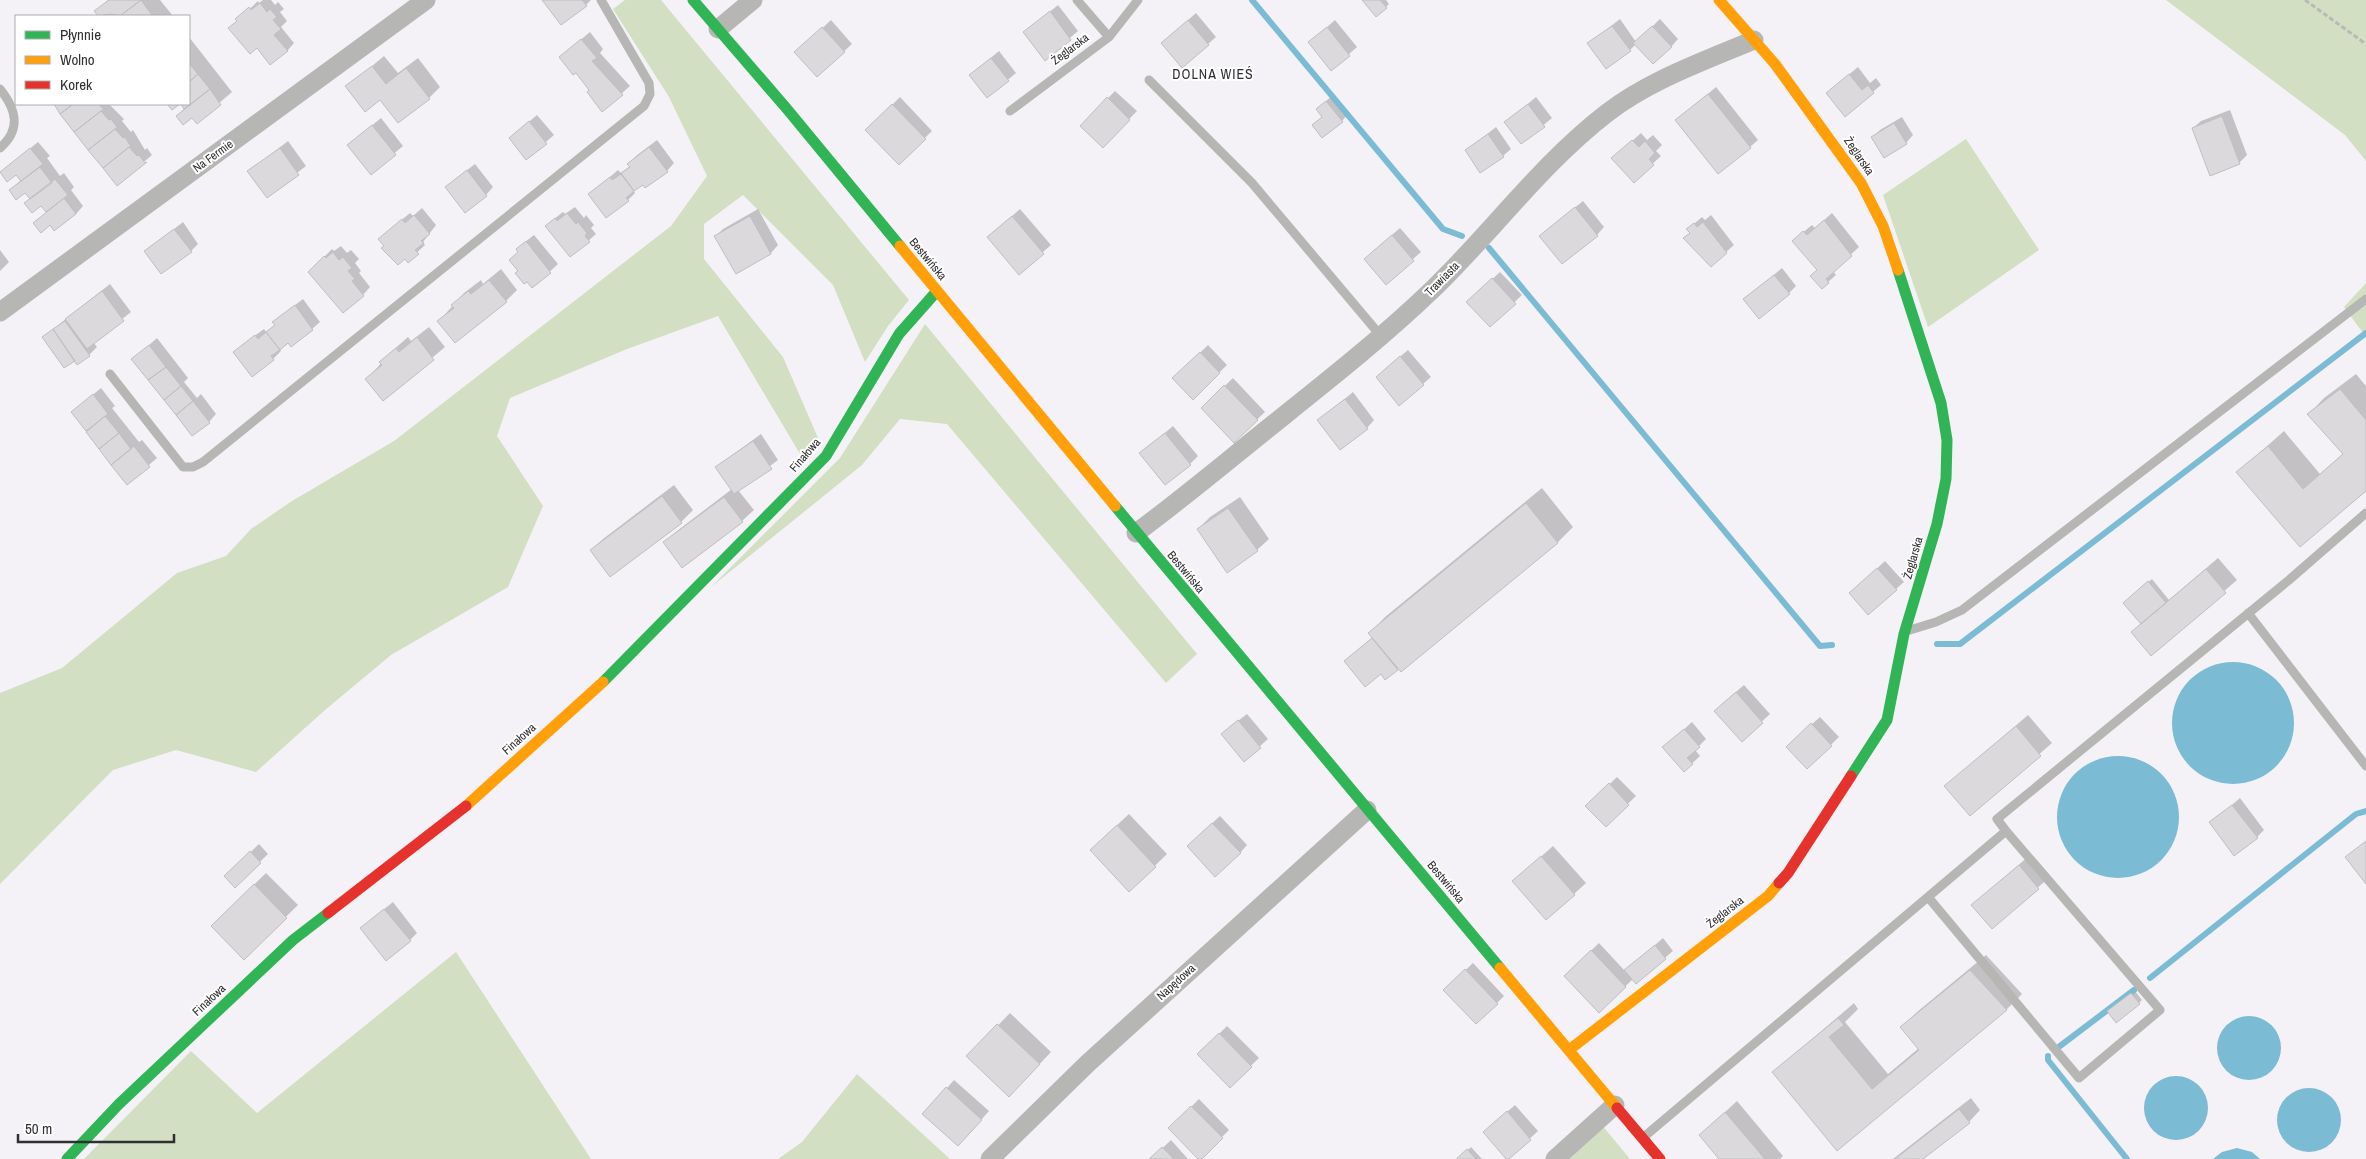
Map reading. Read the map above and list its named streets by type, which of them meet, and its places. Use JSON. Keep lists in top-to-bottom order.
{
  "streets": {
    "street": [
      "Żeglarska",
      "Na Fermie",
      "Bestwińska",
      "Trawiasta",
      "Finałowa",
      "Napędowa"
    ]
  },
  "crossings": [
    ["Żeglarska", "Bestwińska"],
    ["Żeglarska", "Trawiasta"],
    ["Bestwińska", "Trawiasta"],
    ["Bestwińska", "Finałowa"],
    ["Bestwińska", "Napędowa"]
  ],
  "districts": ["DOLNA WIEŚ"],
  "legend": ["Płynnie", "Wolno", "Korek"],
  "scale_bar": "50 m"
}
